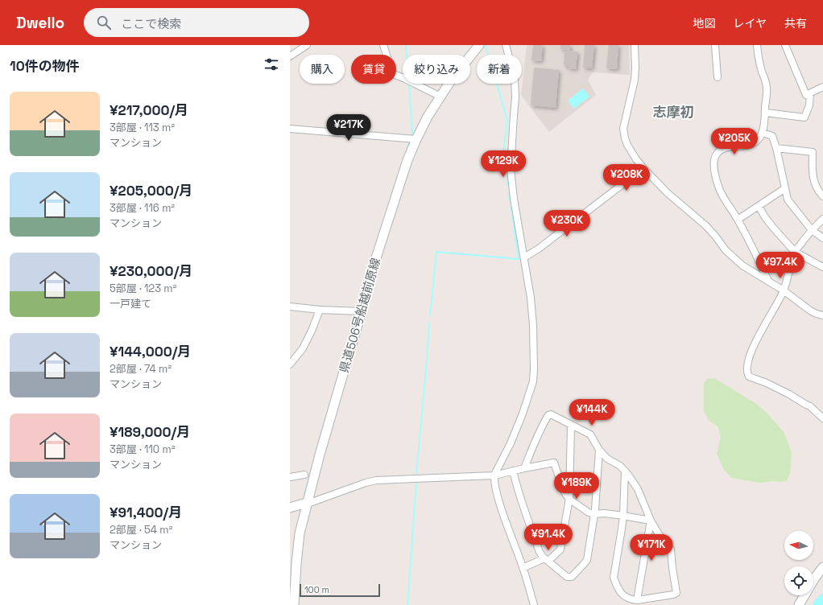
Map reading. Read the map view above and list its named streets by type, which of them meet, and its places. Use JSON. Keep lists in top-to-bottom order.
{
  "streets": {
    "main road": ["県道506号船越前原線"]
  },
  "districts": ["志摩初"],
  "scale_bar": "100 m",
  "north": "left",
  "page": {
    "header": "Dwello",
    "search": "ここで検索",
    "nav": ["地図", "レイヤ", "共有"],
    "heading": "10件の物件",
    "chip": [
      "購入",
      "賃貸",
      "絞り込み",
      "新着"
    ],
    "list": [
      {
        "name": "¥217,000/月",
        "note": "3部屋 · 113 m² · マンション"
      },
      {
        "name": "¥205,000/月",
        "note": "3部屋 · 116 m² · マンション"
      },
      {
        "name": "¥230,000/月",
        "note": "5部屋 · 123 m² · 一戸建て"
      },
      {
        "name": "¥144,000/月",
        "note": "2部屋 · 74 m² · マンション"
      },
      {
        "name": "¥189,000/月",
        "note": "3部屋 · 110 m² · マンション"
      },
      {
        "name": "¥91,400/月",
        "note": "2部屋 · 54 m² · マンション"
      }
    ],
    "price": [
      "¥217K",
      "¥205K",
      "¥129K",
      "¥208K",
      "¥230K",
      "¥97.4K",
      "¥144K",
      "¥189K",
      "¥91.4K",
      "¥171K"
    ],
    "scale": "100 m"
  }
}
